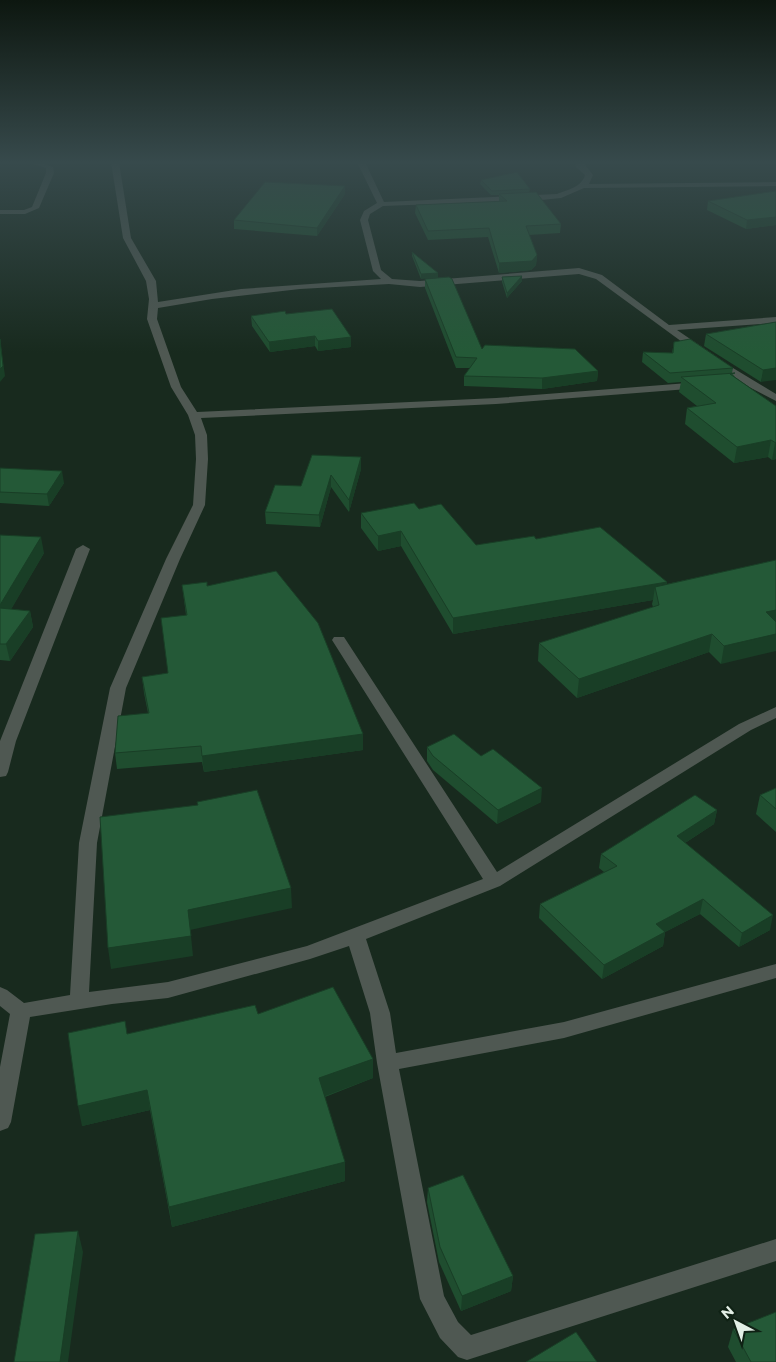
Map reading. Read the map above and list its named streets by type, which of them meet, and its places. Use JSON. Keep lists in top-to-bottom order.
{
  "north": "top left"
}
